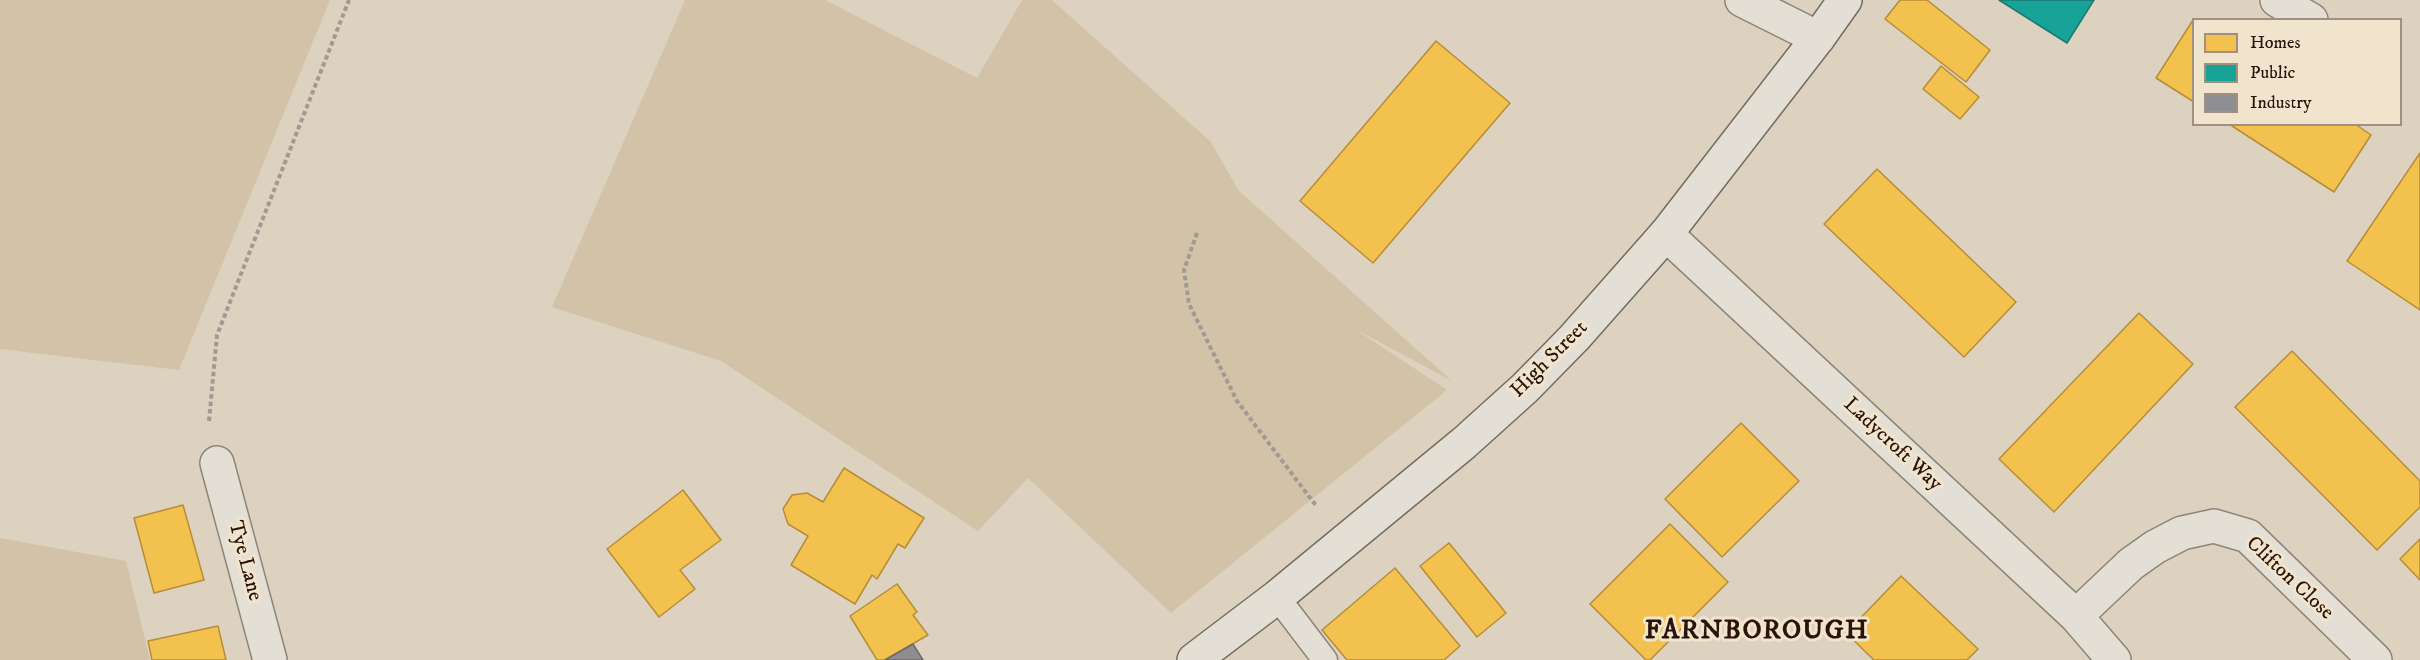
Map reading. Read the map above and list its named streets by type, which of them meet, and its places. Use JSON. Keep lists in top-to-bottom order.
{
  "streets": {
    "street": [
      "High Street",
      "Ladycroft Way",
      "Tye Lane",
      "Clifton Close"
    ]
  },
  "crossings": [
    ["High Street", "Ladycroft Way"],
    ["Ladycroft Way", "Clifton Close"]
  ],
  "districts": ["FARNBOROUGH"],
  "legend": ["Homes", "Public", "Industry"]
}
